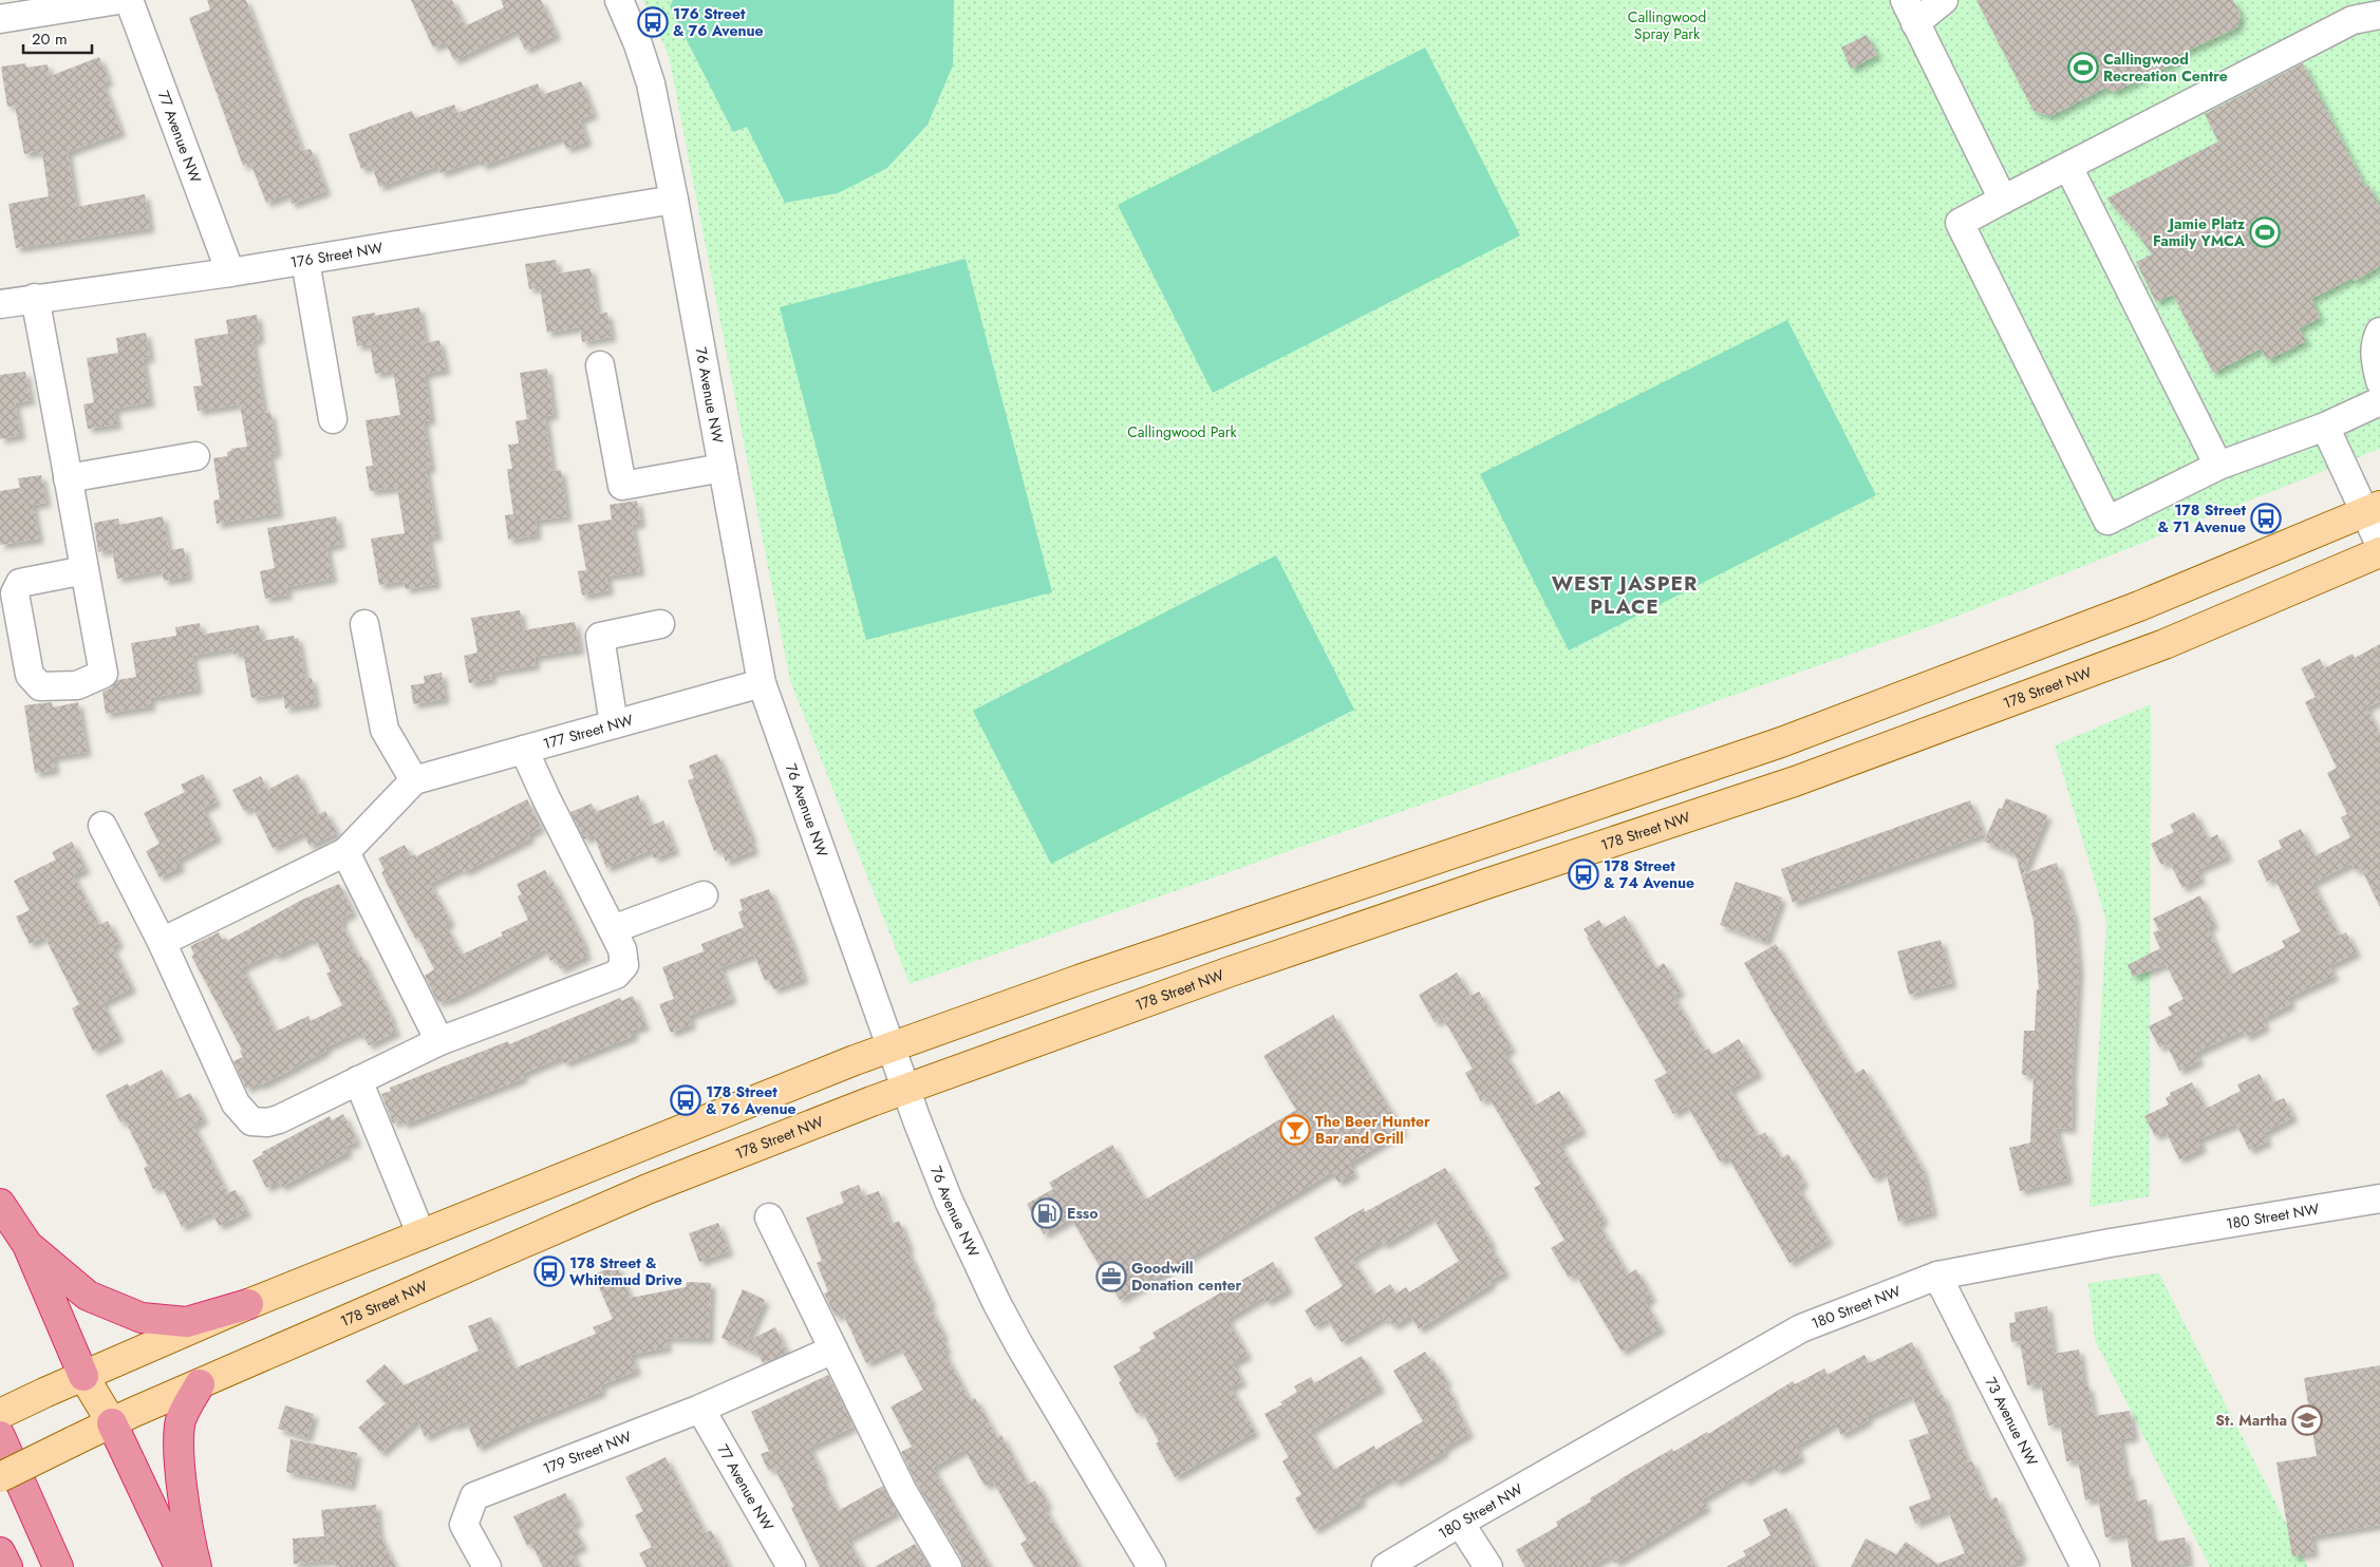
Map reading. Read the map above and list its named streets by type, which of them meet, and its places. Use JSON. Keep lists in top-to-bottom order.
{
  "streets": {
    "main road": ["178 Street NW"],
    "street": [
      "77 Avenue NW",
      "176 Street NW",
      "76 Avenue NW",
      "177 Street NW",
      "180 Street NW",
      "73 Avenue NW",
      "179 Street NW"
    ]
  },
  "crossings": [
    ["77 Avenue NW", "176 Street NW"],
    ["77 Avenue NW", "179 Street NW"],
    ["176 Street NW", "76 Avenue NW"],
    ["76 Avenue NW", "178 Street NW"],
    ["76 Avenue NW", "177 Street NW"],
    ["180 Street NW", "73 Avenue NW"]
  ],
  "districts": ["WEST JASPER PLACE"],
  "parks": ["Callingwood Spray Park", "Callingwood Park"],
  "places": {
    "bus stop": [
      "176 Street & 76 Avenue",
      "178 Street & 71 Avenue",
      "178 Street & 74 Avenue",
      "178 Street & 76 Avenue",
      "178 Street & Whitemud Drive"
    ],
    "sports": ["Callingwood Recreation Centre", "Jamie Platz Family YMCA"],
    "bar": ["The Beer Hunter Bar and Grill"],
    "fuel station": ["Esso"],
    "office": ["Goodwill Donation center"],
    "school or university": ["St. Martha"]
  },
  "scale_bar": "20 m"
}
